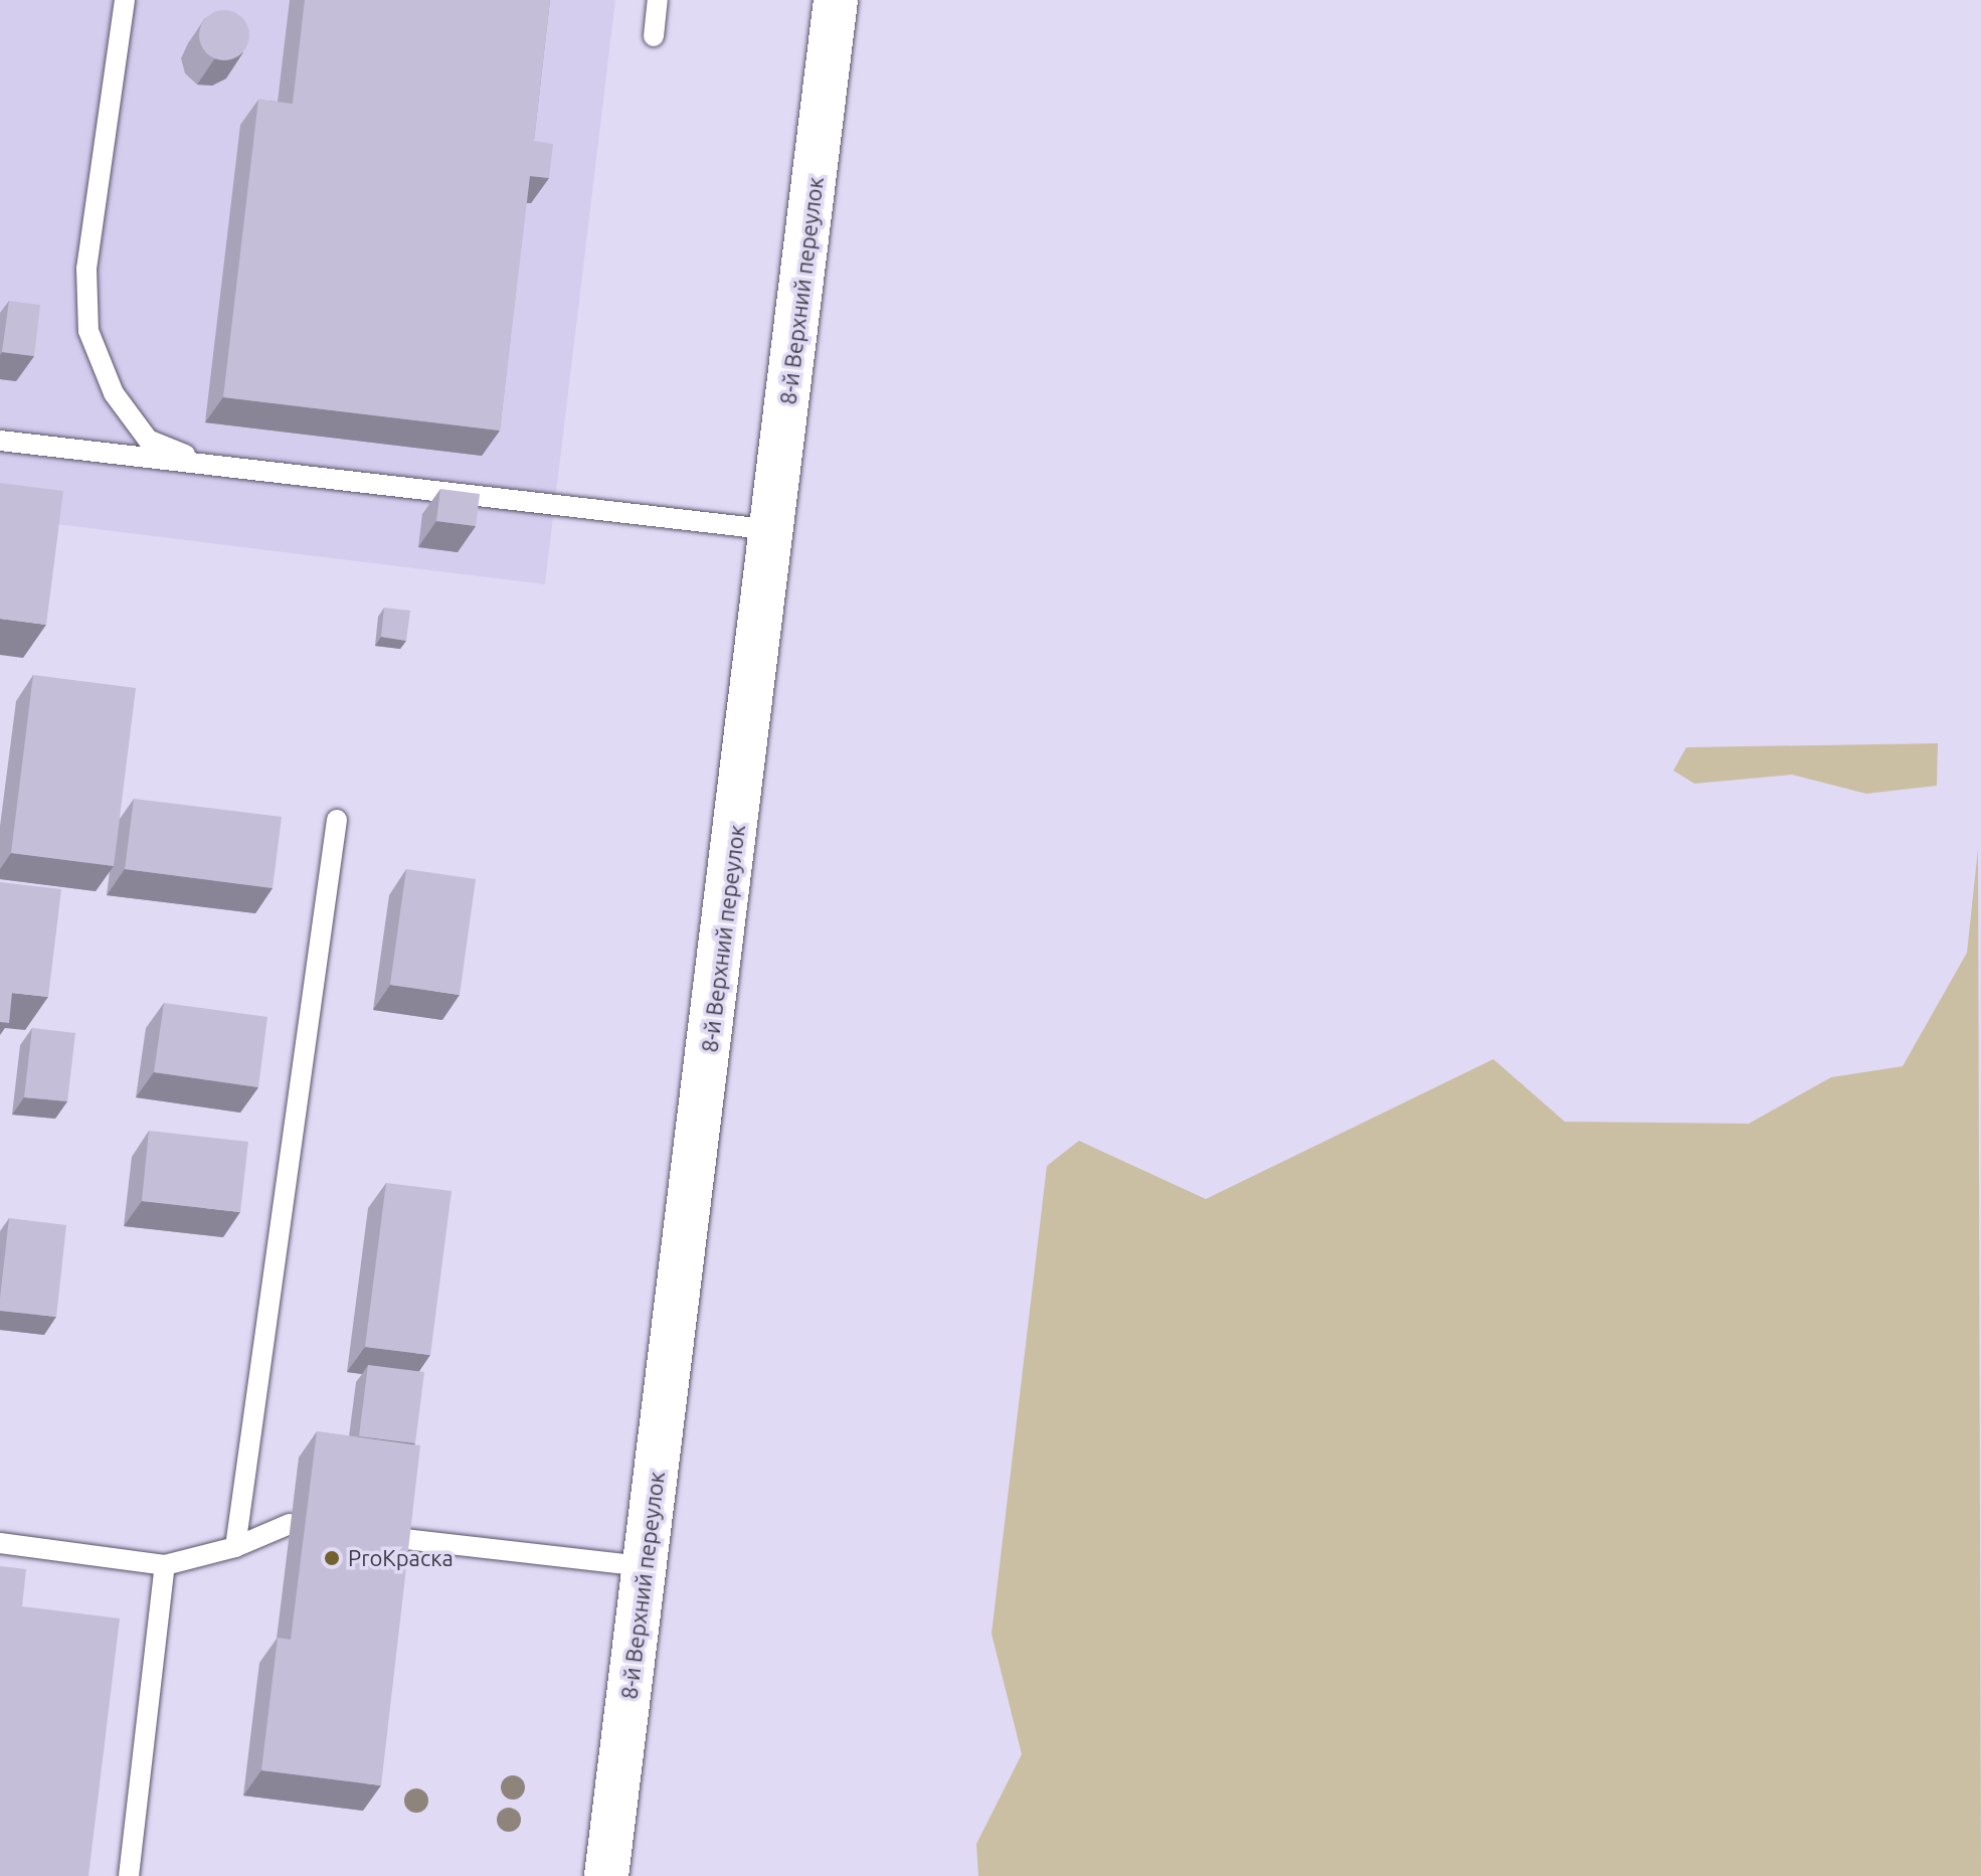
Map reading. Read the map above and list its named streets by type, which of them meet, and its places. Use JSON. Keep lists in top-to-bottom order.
{
  "streets": {
    "street": ["8-й Верхний переулок"]
  },
  "places": ["ProКраска"]
}
